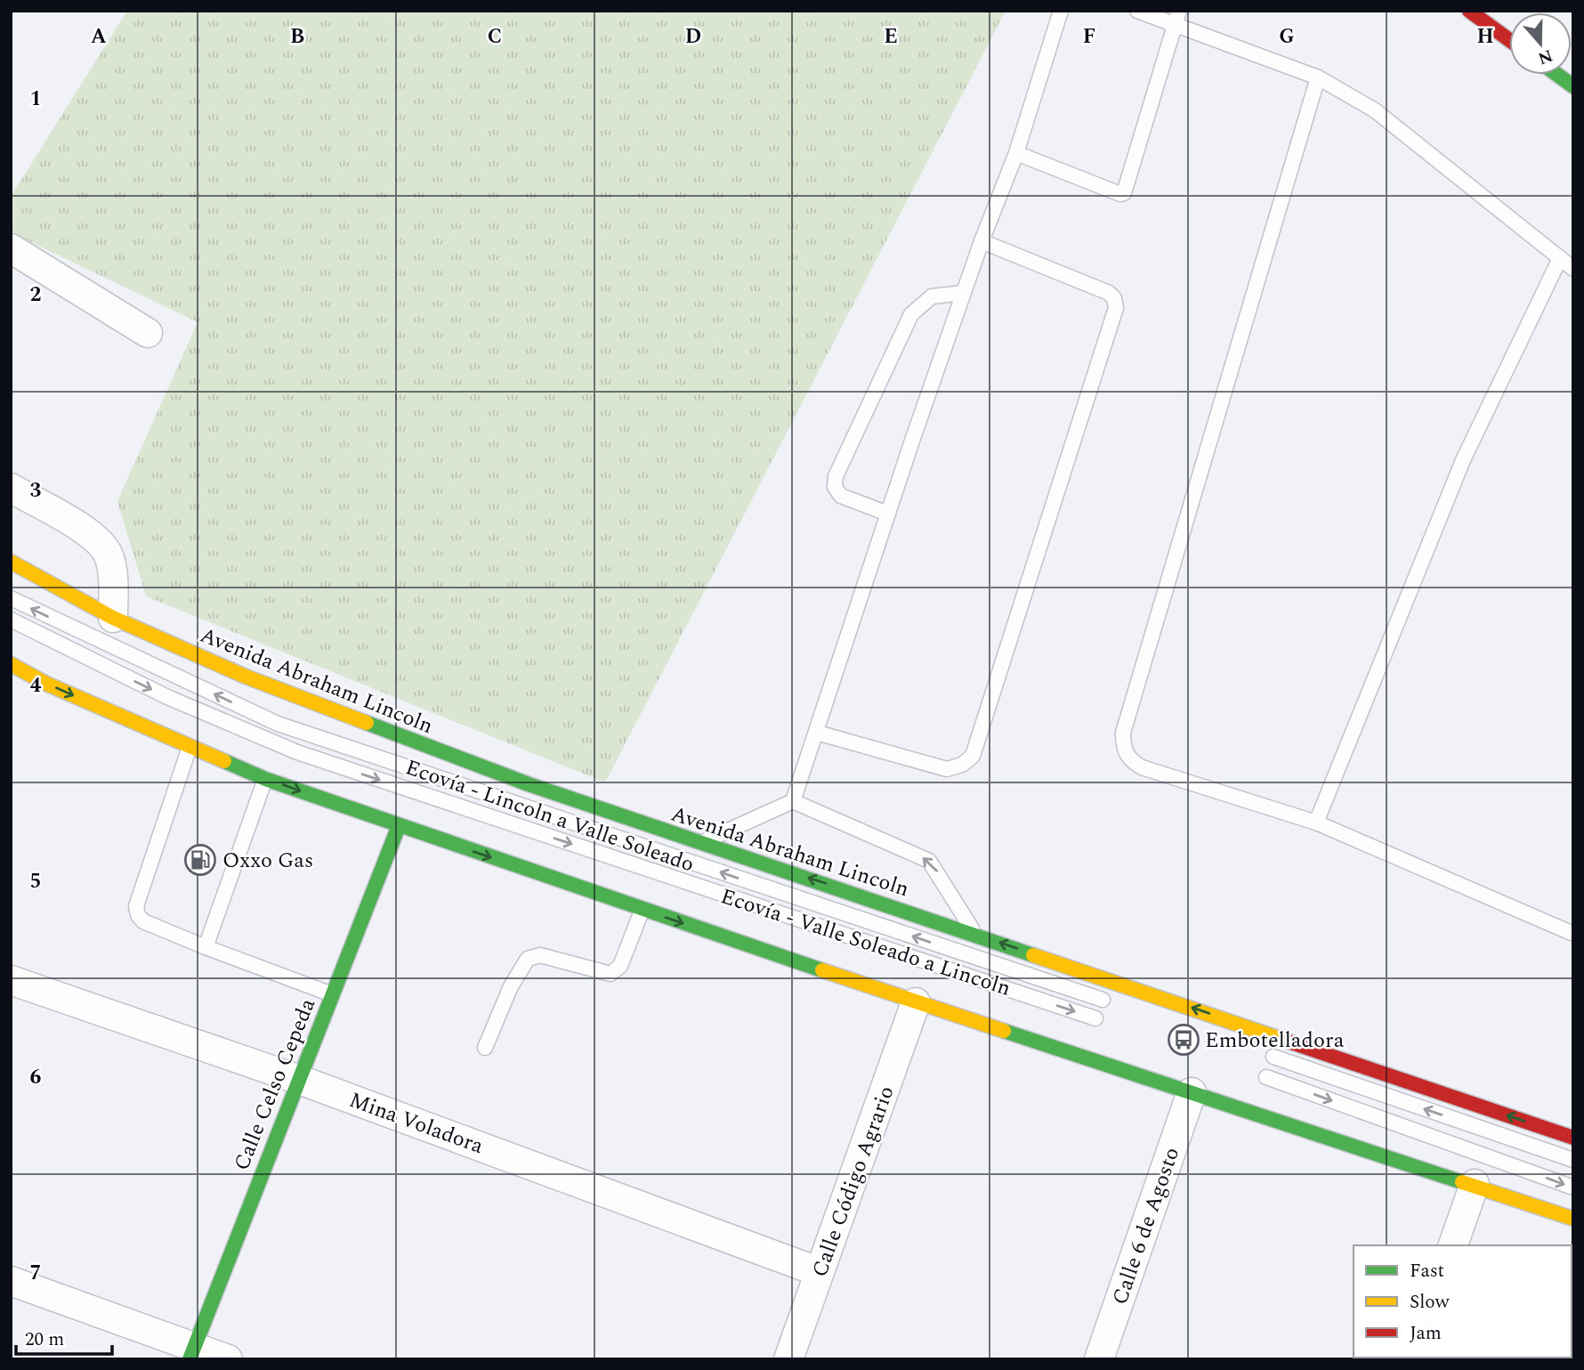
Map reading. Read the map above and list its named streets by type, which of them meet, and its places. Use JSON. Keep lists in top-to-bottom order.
{
  "streets": {
    "main road": ["Avenida Abraham Lincoln", "Calle Celso Cepeda"],
    "street": ["Mina Voladora", "Calle Código Agrario", "Calle 6 de Agosto"],
    "lane": ["Ecovía - Lincoln a Valle Soleado", "Ecovía - Valle Soleado a Lincoln"]
  },
  "crossings": [
    ["Calle Celso Cepeda", "Mina Voladora"],
    ["Mina Voladora", "Calle Código Agrario"]
  ],
  "one_way": ["Ecovía - Lincoln a Valle Soleado", "Ecovía - Valle Soleado a Lincoln"],
  "places": {
    "fuel station": ["Oxxo Gas"],
    "bus stop": ["Embotelladora"]
  },
  "legend": ["Fast", "Slow", "Jam"],
  "scale_bar": "20 m",
  "north": "bottom",
  "grid": {
    "columns": [
      "A",
      "B",
      "C",
      "D",
      "E",
      "F",
      "G",
      "H"
    ],
    "rows": [
      "1",
      "2",
      "3",
      "4",
      "5",
      "6",
      "7"
    ]
  }
}
